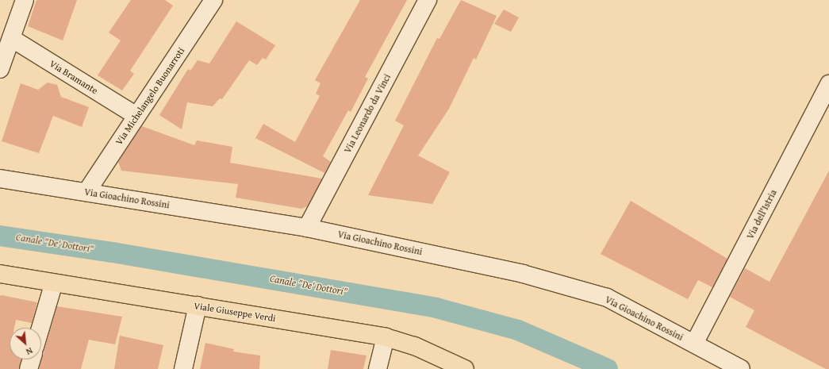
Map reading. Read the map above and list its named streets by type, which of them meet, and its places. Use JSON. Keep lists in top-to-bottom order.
{
  "streets": {
    "main road": ["Viale Giuseppe Verdi"],
    "street": [
      "Via Bramante",
      "Via Michelangelo Buonarroti",
      "Via Leonardo da Vinci",
      "Via Gioachino Rossini",
      "Via dell'Istria"
    ]
  },
  "crossings": [
    ["Via Bramante", "Via Michelangelo Buonarroti"],
    ["Via Michelangelo Buonarroti", "Via Gioachino Rossini"],
    ["Via Leonardo da Vinci", "Via Gioachino Rossini"],
    ["Via Gioachino Rossini", "Via dell'Istria"]
  ],
  "water": ["Canale \"De' Dottori\""],
  "north": "bottom right"
}
